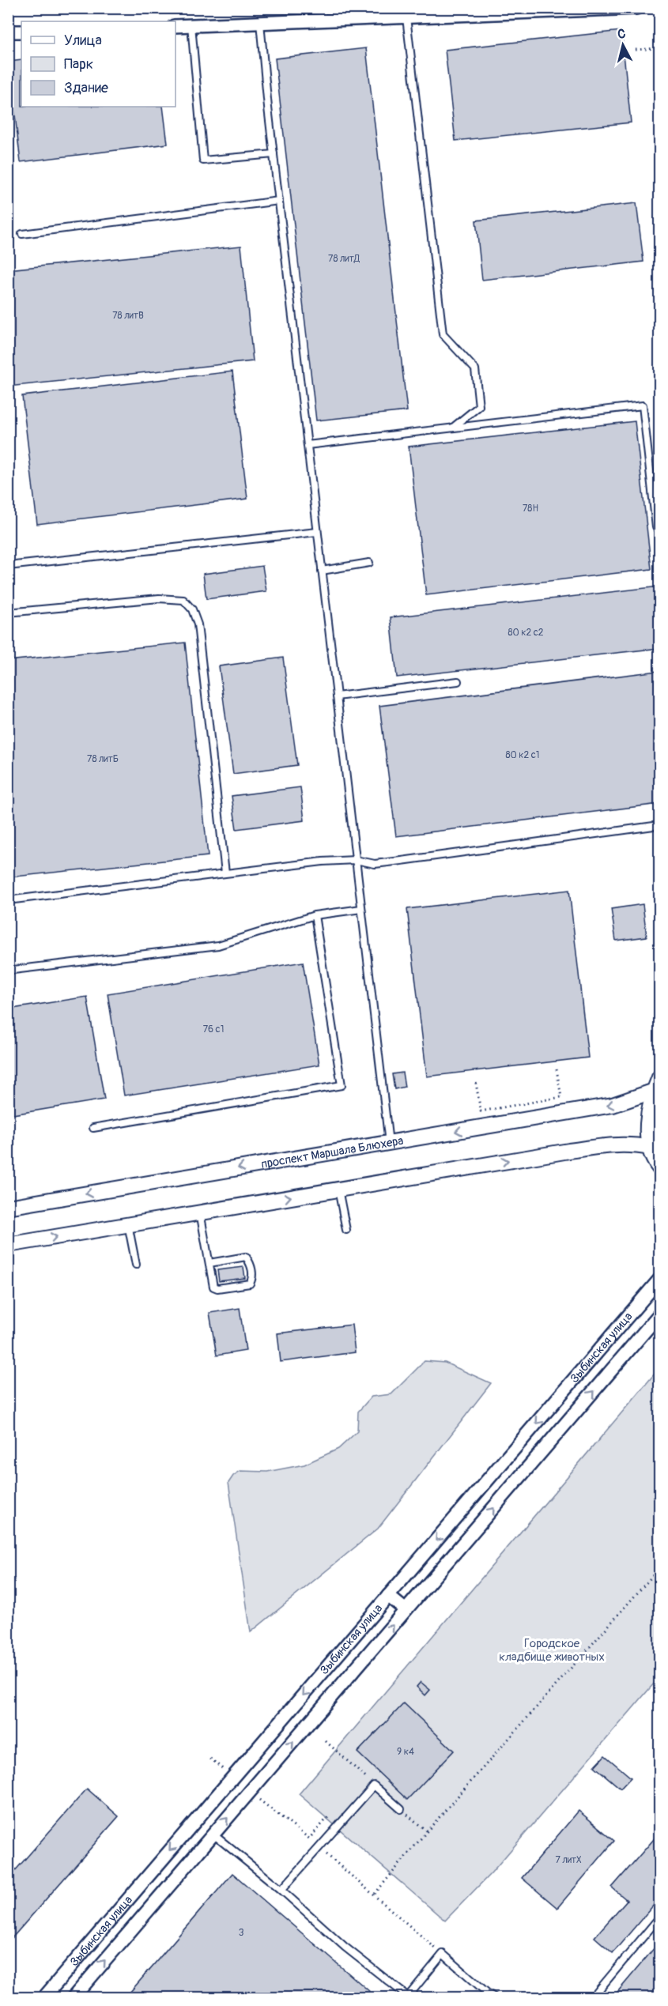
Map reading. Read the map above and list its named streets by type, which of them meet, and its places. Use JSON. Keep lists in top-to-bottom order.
{
  "streets": {
    "street": ["проспект Маршала Блюхера", "Зыбинская улица"]
  },
  "parks": ["Городское кладбище животных"],
  "house_numbers": [
    "78 литД",
    "78 литВ",
    "78Н",
    "80 к2 с2",
    "80 к2 с1",
    "78 литБ",
    "76 с1",
    "9 к4",
    "7 литХ",
    "3"
  ],
  "legend": ["Улица", "Парк", "Здание"],
  "north": "top"
}
